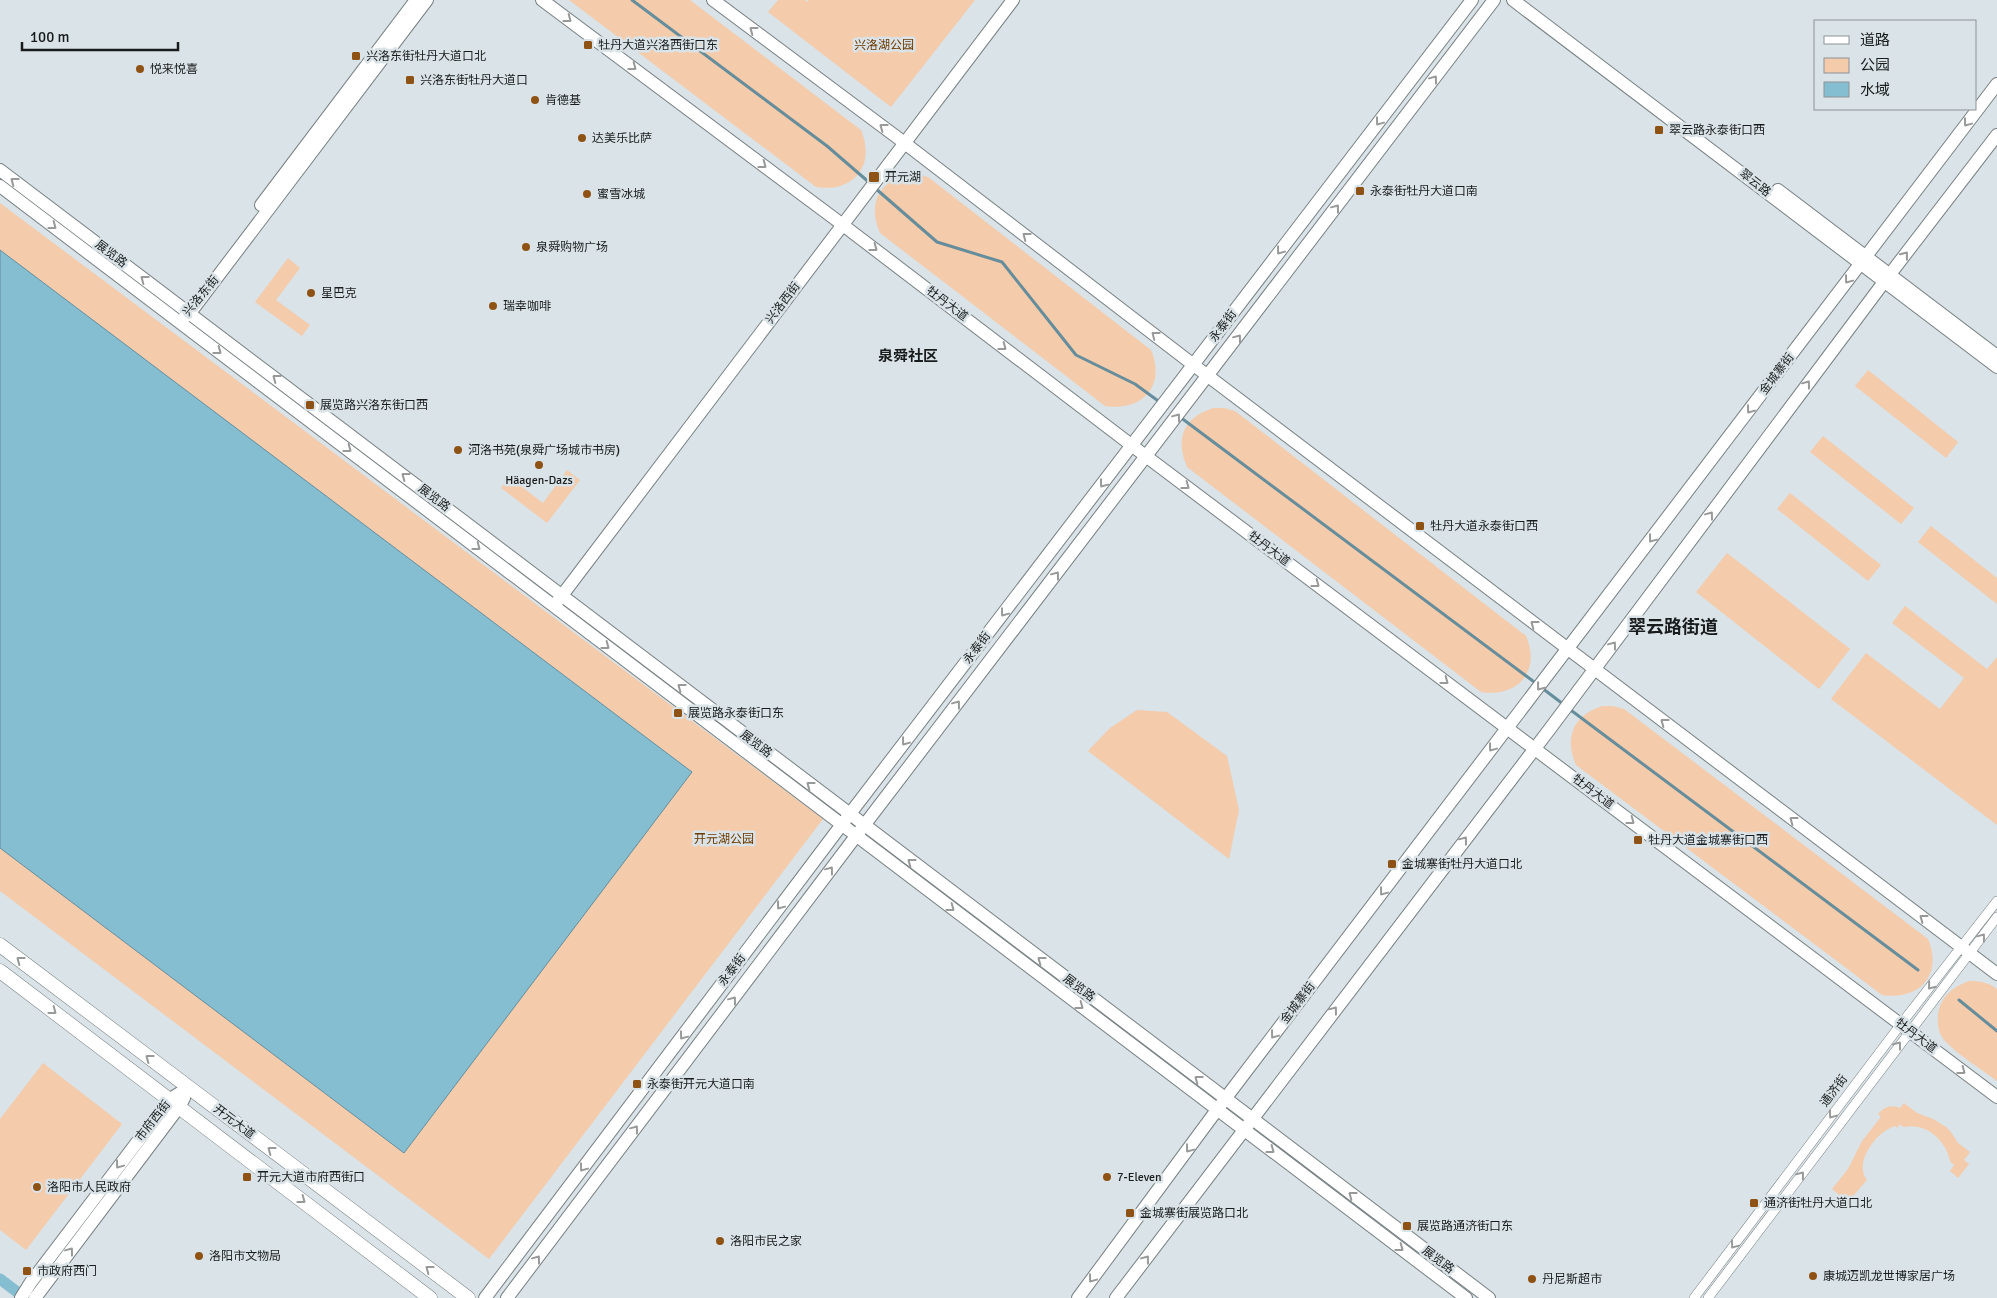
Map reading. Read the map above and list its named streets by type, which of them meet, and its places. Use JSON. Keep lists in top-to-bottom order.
{
  "streets": {
    "main road": [
      "翠云路",
      "展览路",
      "兴洛东街",
      "兴洛西街",
      "牡丹大道",
      "永泰街",
      "金城寨街",
      "市府西街",
      "开元大道"
    ],
    "street": ["通济街"]
  },
  "crossings": [
    ["翠云路", "金城寨街"],
    ["展览路", "兴洛东街"],
    ["展览路", "兴洛西街"],
    ["展览路", "永泰街"],
    ["展览路", "金城寨街"],
    ["兴洛西街", "牡丹大道"],
    ["牡丹大道", "永泰街"],
    ["牡丹大道", "金城寨街"],
    ["牡丹大道", "通济街"],
    ["市府西街", "开元大道"]
  ],
  "districts": ["泉舜社区", "翠云路街道"],
  "parks": ["兴洛湖公园", "开元湖公园"],
  "places": {
    "transit": [
      "牡丹大道兴洛西街口东",
      "兴洛东街牡丹大道口北",
      "兴洛东街牡丹大道口",
      "翠云路永泰街口西",
      "开元湖",
      "永泰街牡丹大道口南",
      "展览路兴洛东街口西",
      "牡丹大道永泰街口西",
      "展览路永泰街口东",
      "牡丹大道金城寨街口西",
      "金城寨街牡丹大道口北",
      "永泰街开元大道口南",
      "开元大道市府西街口",
      "通济街牡丹大道口北",
      "金城寨街展览路口北",
      "展览路通济街口东",
      "市政府西门"
    ],
    "other": [
      "悦来悦喜",
      "肯德基",
      "达美乐比萨",
      "蜜雪冰城",
      "泉舜购物广场",
      "星巴克",
      "瑞幸咖啡",
      "河洛书苑(泉舜广场城市书房)",
      "Häagen-Dazs",
      "7-Eleven",
      "洛阳市人民政府",
      "洛阳市民之家",
      "洛阳市文物局",
      "康城迈凯龙世博家居广场",
      "丹尼斯超市"
    ]
  },
  "legend": ["道路", "公园", "水域"],
  "scale_bar": "100 m"
}
